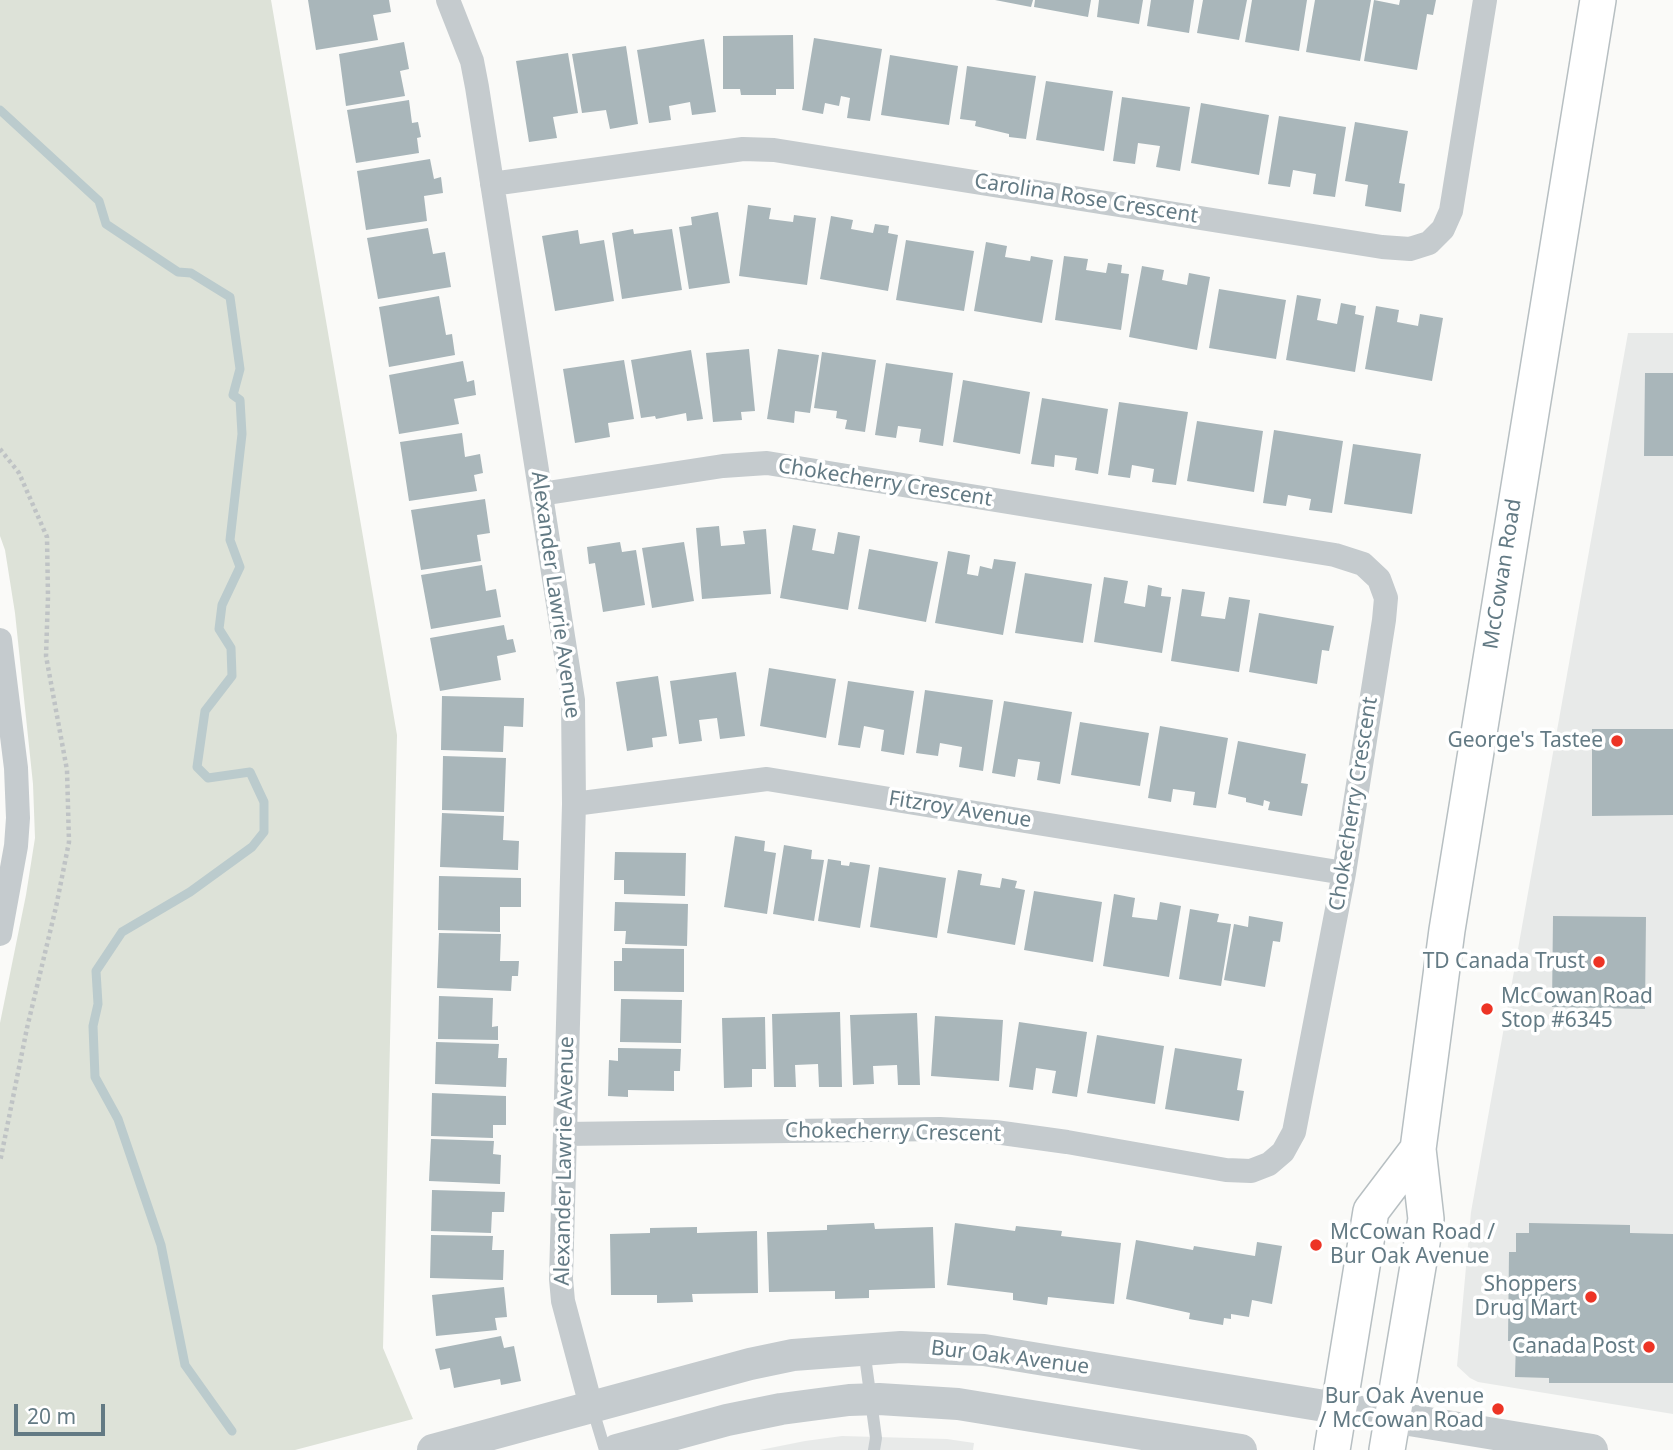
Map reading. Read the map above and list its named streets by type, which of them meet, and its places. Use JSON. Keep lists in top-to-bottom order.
{
  "streets": {
    "main road": ["McCowan Road"],
    "street": [
      "Carolina Rose Crescent",
      "Chokecherry Crescent",
      "Alexander Lawrie Avenue",
      "Fitzroy Avenue",
      "Bur Oak Avenue"
    ]
  },
  "crossings": [
    ["Carolina Rose Crescent", "Alexander Lawrie Avenue"],
    ["Chokecherry Crescent", "Alexander Lawrie Avenue"],
    ["Chokecherry Crescent", "Fitzroy Avenue"],
    ["McCowan Road", "Bur Oak Avenue"],
    ["Alexander Lawrie Avenue", "Fitzroy Avenue"],
    ["Alexander Lawrie Avenue", "Bur Oak Avenue"]
  ],
  "places": [
    "George's Tastee",
    "TD Canada Trust",
    "McCowan Road Stop #6345",
    "McCowan Road / Bur Oak Avenue",
    "Shoppers Drug Mart",
    "Canada Post",
    "Bur Oak Avenue / McCowan Road"
  ],
  "scale_bar": "20 m"
}
